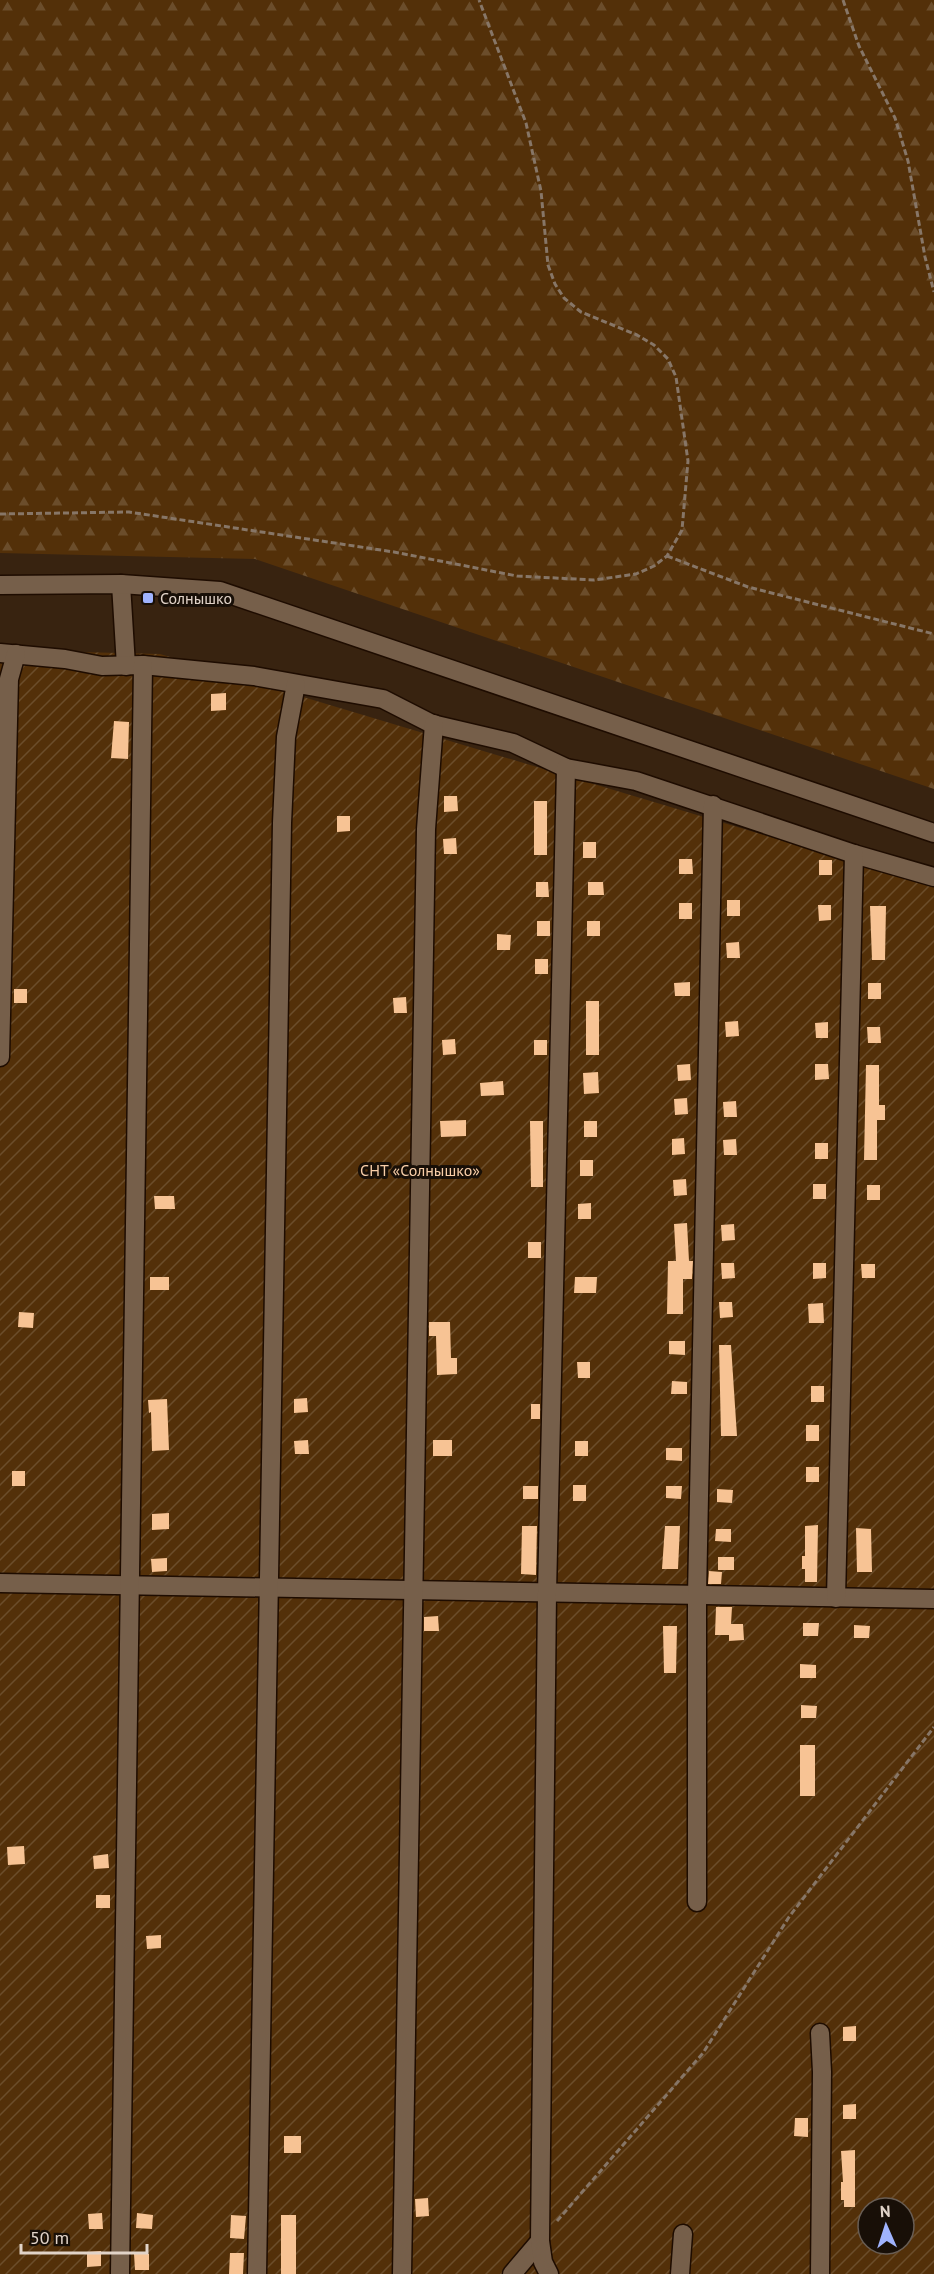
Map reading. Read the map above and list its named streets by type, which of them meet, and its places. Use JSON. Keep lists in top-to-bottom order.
{
  "parks": ["СНТ «Солнышко»"],
  "places": {
    "transit": ["Солнышко"]
  },
  "scale_bar": "50 m",
  "north": "top"
}
